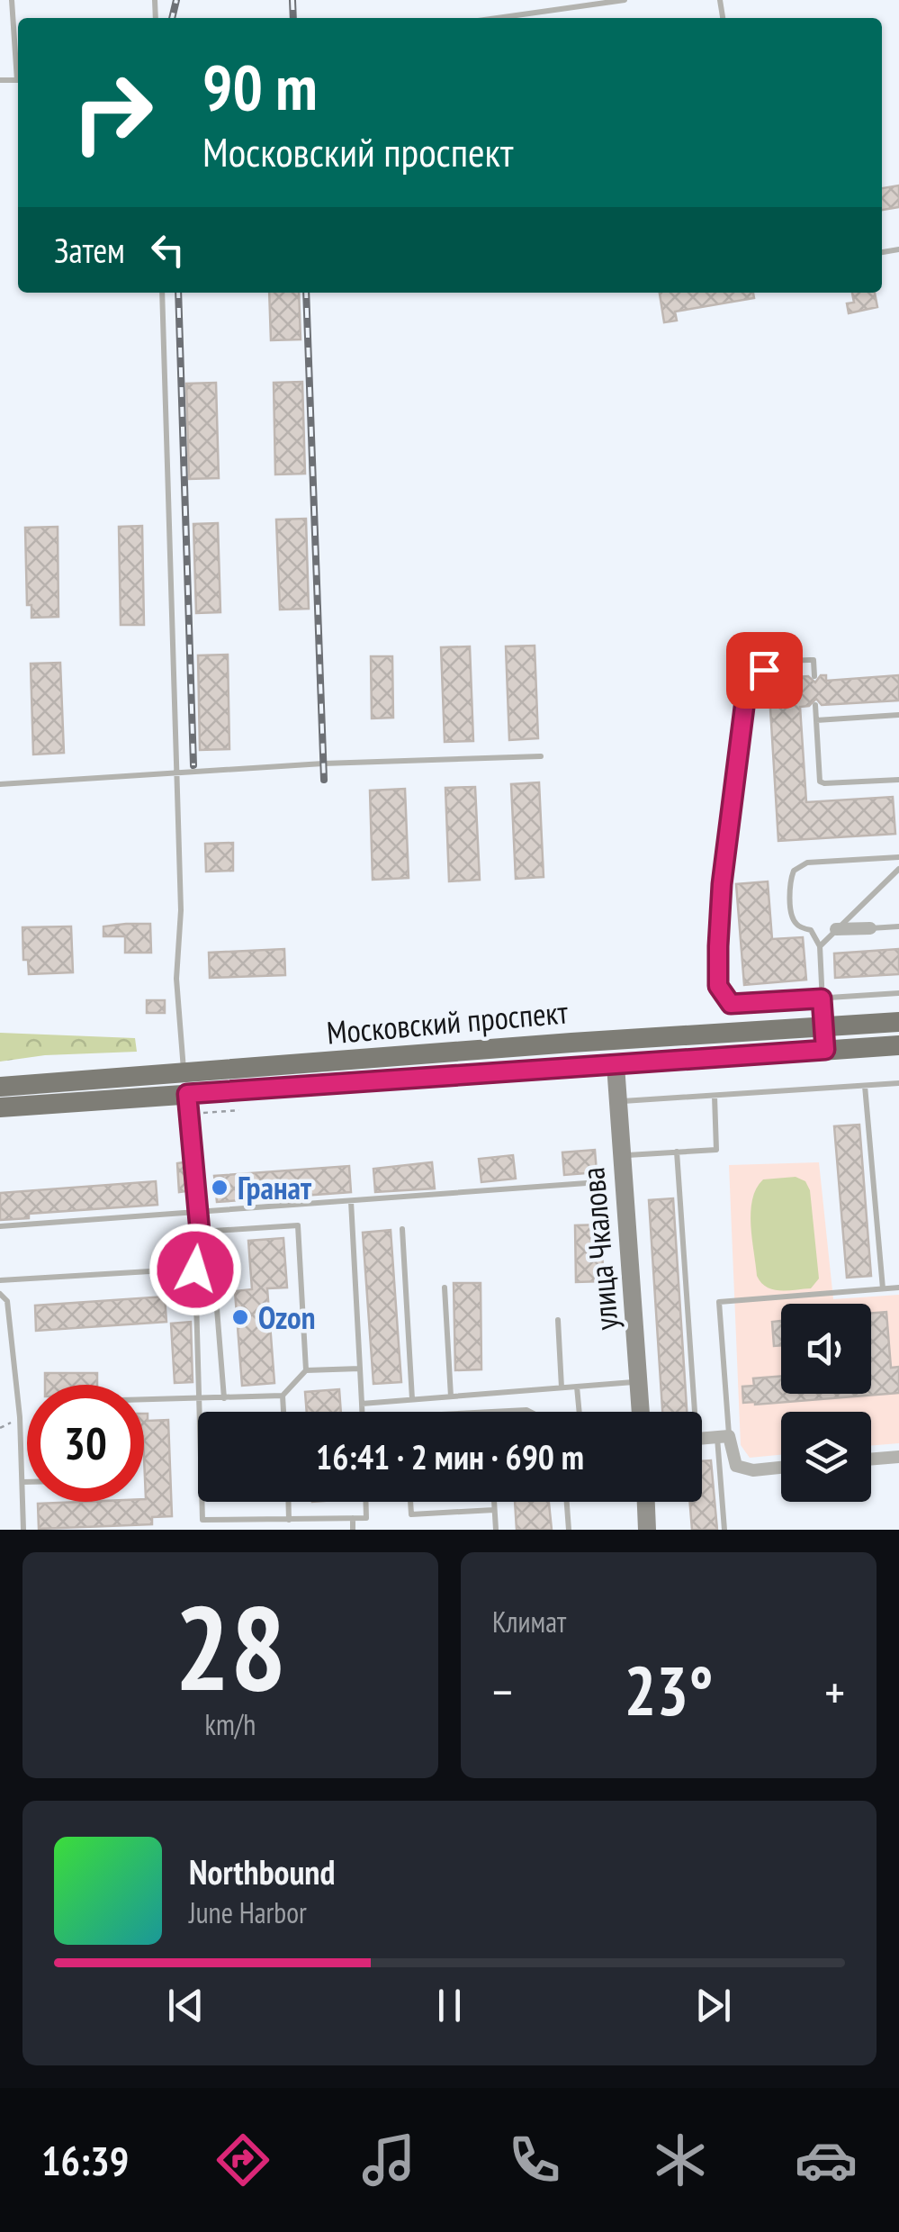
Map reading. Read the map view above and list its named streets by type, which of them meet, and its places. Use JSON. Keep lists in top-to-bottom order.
{
  "streets": {
    "main road": ["Московский проспект"],
    "street": ["улица Чкалова"]
  },
  "crossings": [
    ["Московский проспект", "улица Чкалова"]
  ],
  "places": ["Гранат", "Ozon"],
  "page": {
    "turn": ["90 m", "Московский проспект"],
    "then": "Затем",
    "limit": "30",
    "trip": "16:41 · 2 мин · 690 m",
    "tile": [
      ["28", "km/h"],
      "Климат"
    ],
    "heat": ["−", "23°", "+"],
    "song": ["Northbound", "June Harbor"],
    "tabs": "16:39"
  }
}
